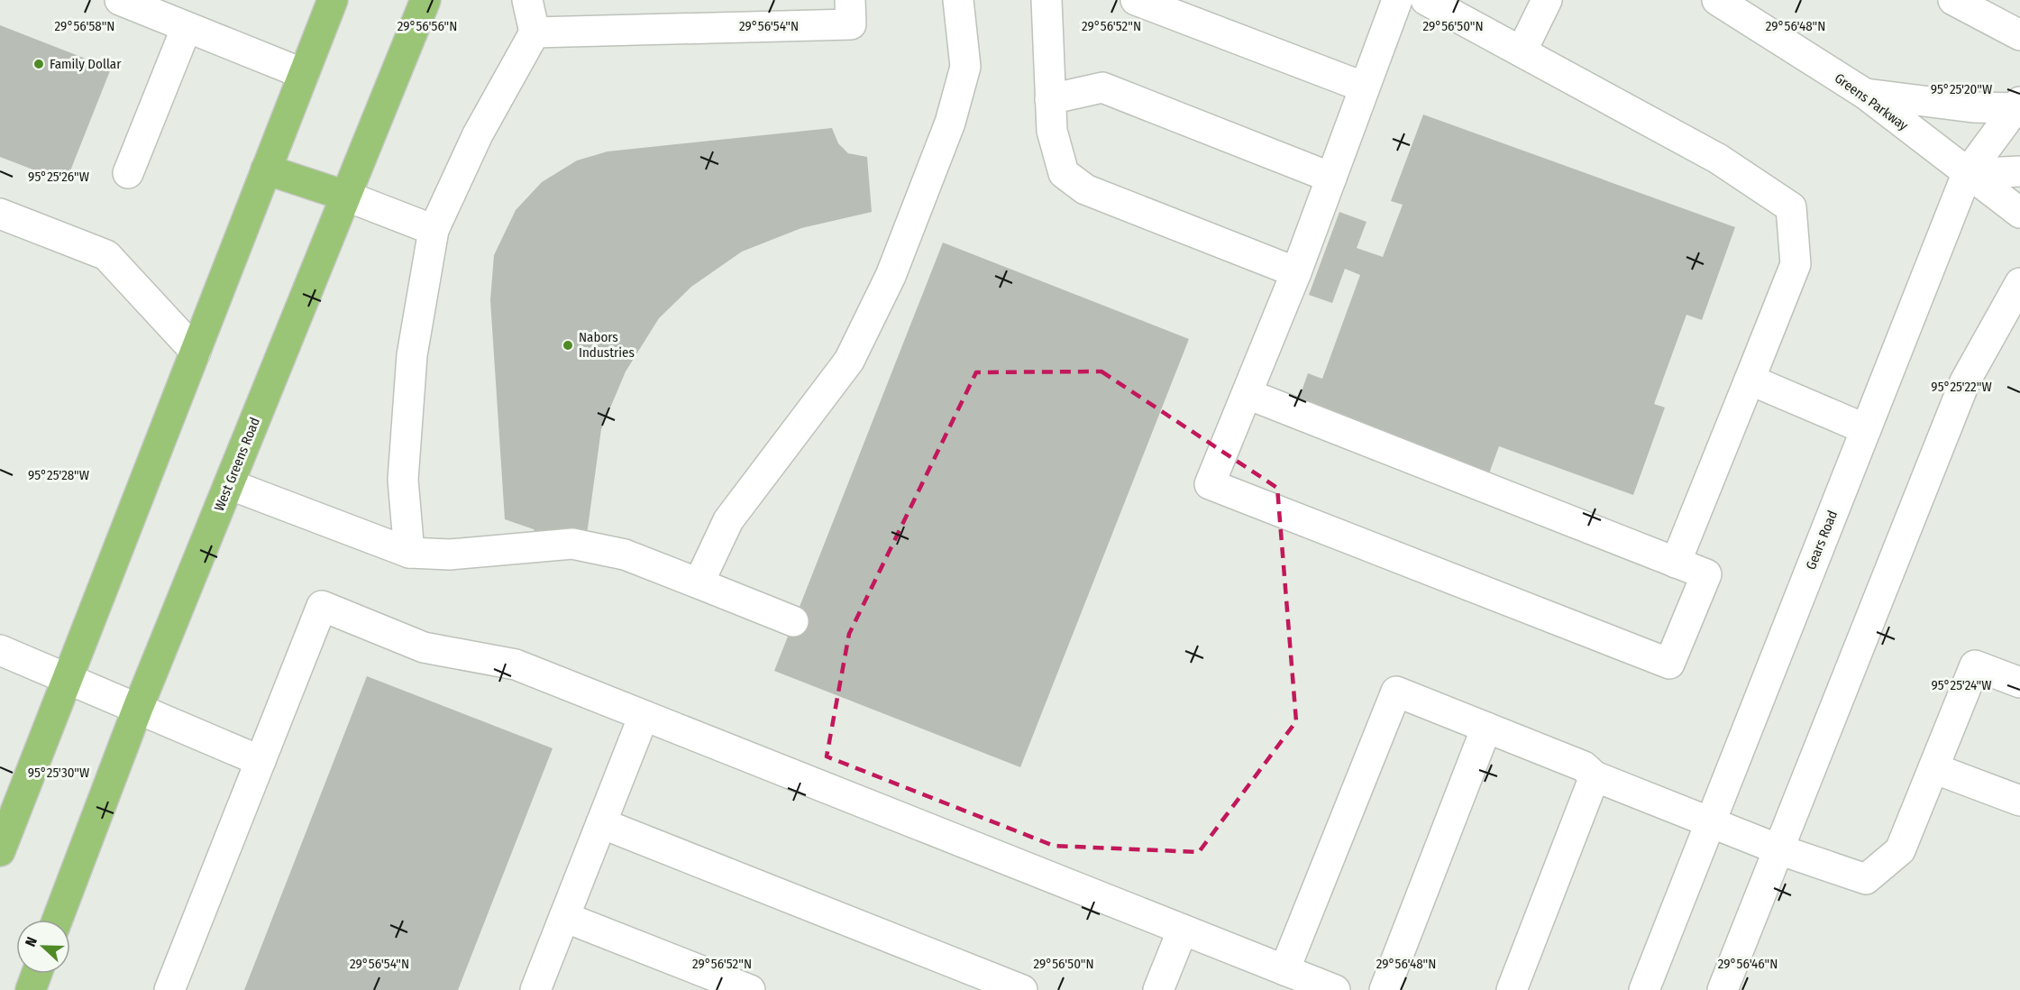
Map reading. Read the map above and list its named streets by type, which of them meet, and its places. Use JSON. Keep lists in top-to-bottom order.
{
  "streets": {
    "main road": ["West Greens Road"],
    "street": ["Greens Parkway", "Gears Road"]
  },
  "crossings": [
    ["Greens Parkway", "Gears Road"]
  ],
  "places": ["Family Dollar", "Nabors Industries"],
  "north": "left",
  "coordinates": [
    "29°56'58\"N",
    "29°56'56\"N",
    "29°56'54\"N",
    "29°56'52\"N",
    "29°56'50\"N",
    "29°56'48\"N",
    "95°25'20\"W",
    "95°25'26\"W",
    "95°25'22\"W",
    "95°25'28\"W",
    "95°25'24\"W",
    "95°25'30\"W",
    "29°56'46\"N"
  ]
}
